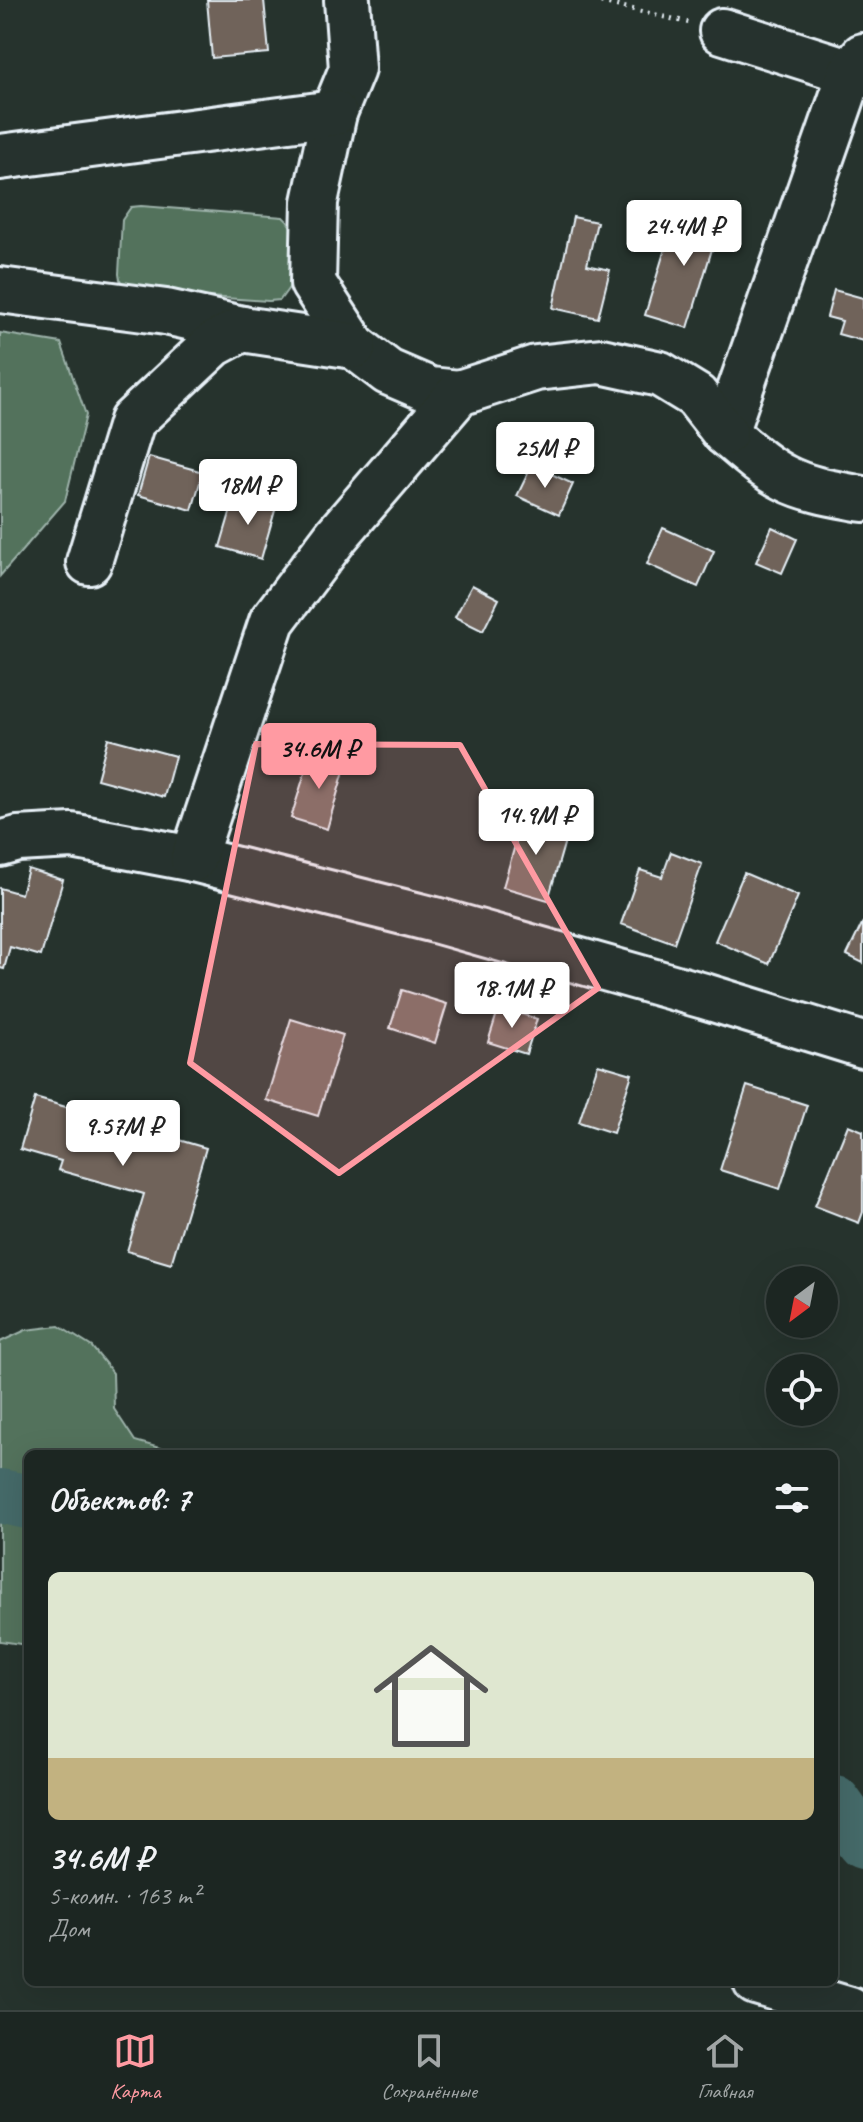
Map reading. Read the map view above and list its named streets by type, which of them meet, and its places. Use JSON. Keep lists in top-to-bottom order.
{
  "north": "bottom left",
  "page": {
    "price": [
      "24.4M ₽",
      "25M ₽",
      "18M ₽",
      "34.6M ₽",
      "14.9M ₽",
      "18.1M ₽",
      "9.57M ₽"
    ],
    "heading": "Объектов: 7",
    "list": [
      {
        "name": "34.6M ₽",
        "note": "5-комн. · 163 m² · Дом"
      }
    ],
    "tabs": ["Карта", "Сохранённые", "Главная"]
  }
}
